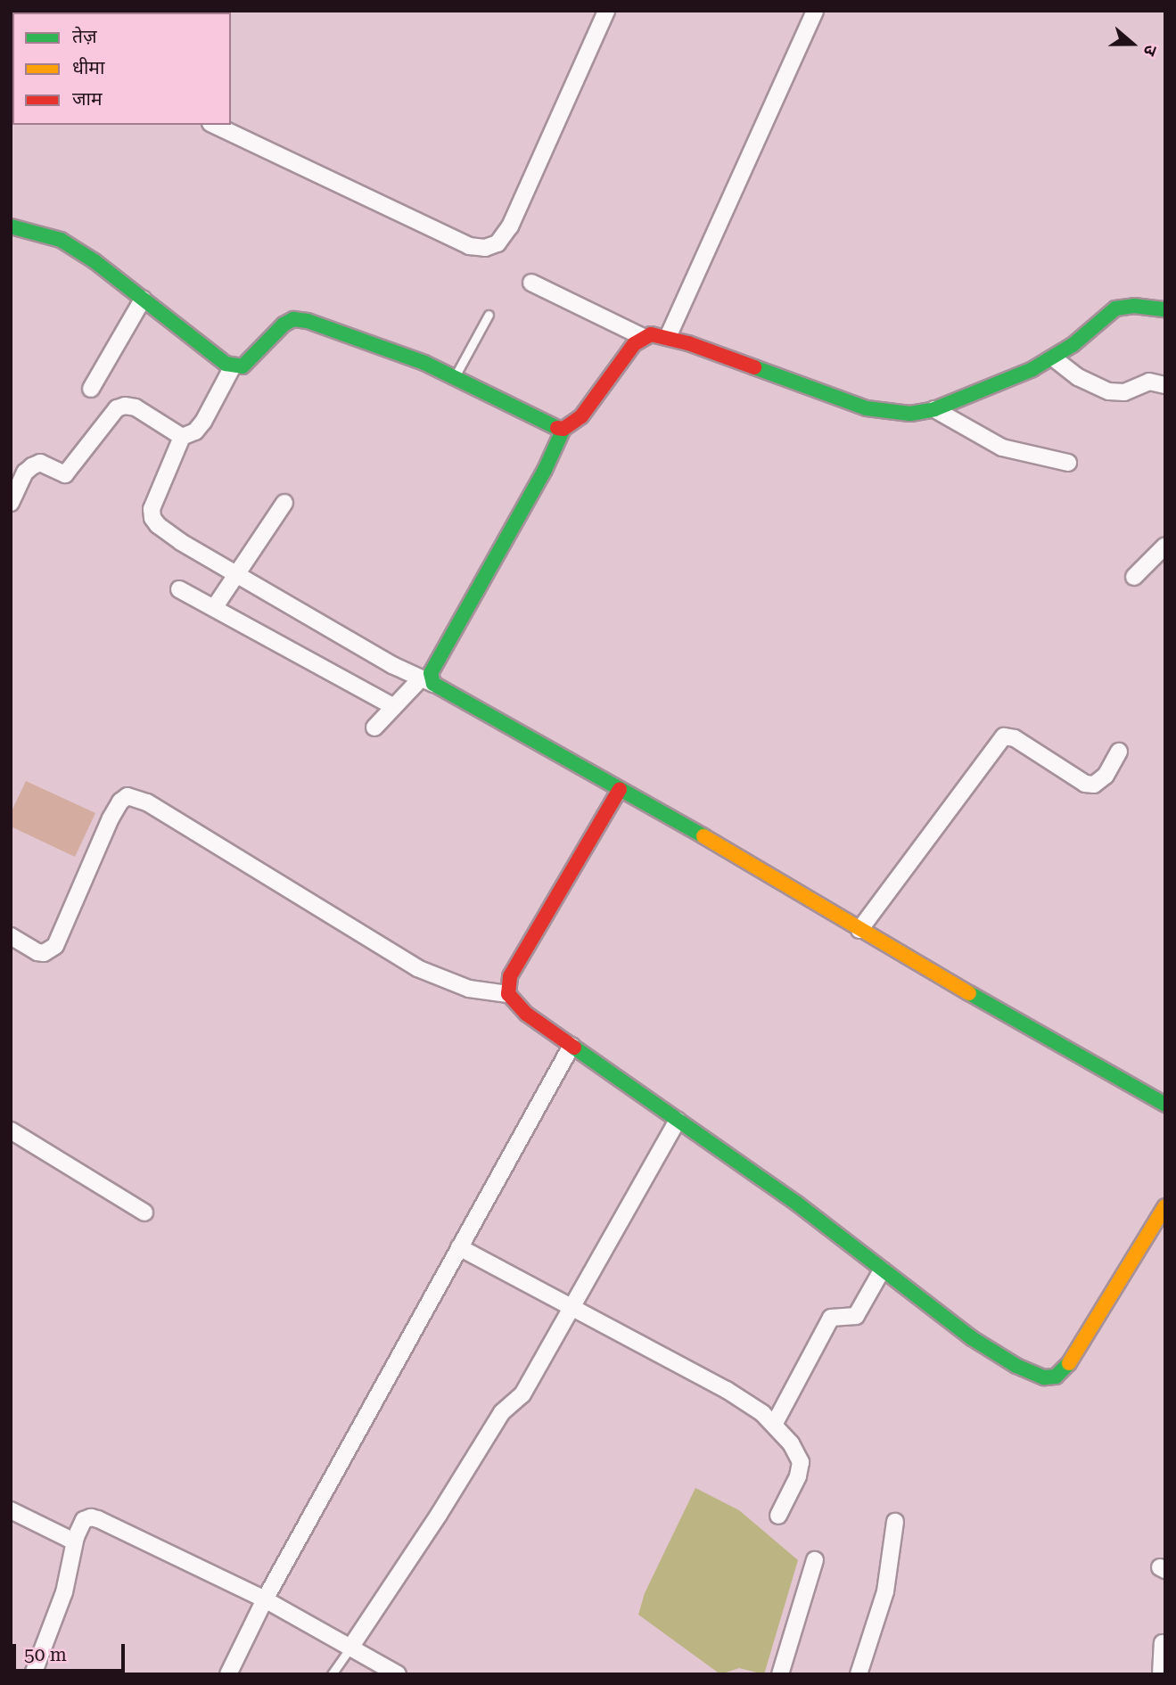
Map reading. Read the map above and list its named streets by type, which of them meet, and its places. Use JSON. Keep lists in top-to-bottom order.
{
  "legend": ["तेज़", "धीमा", "जाम"],
  "scale_bar": "50 m",
  "north": "right"
}
